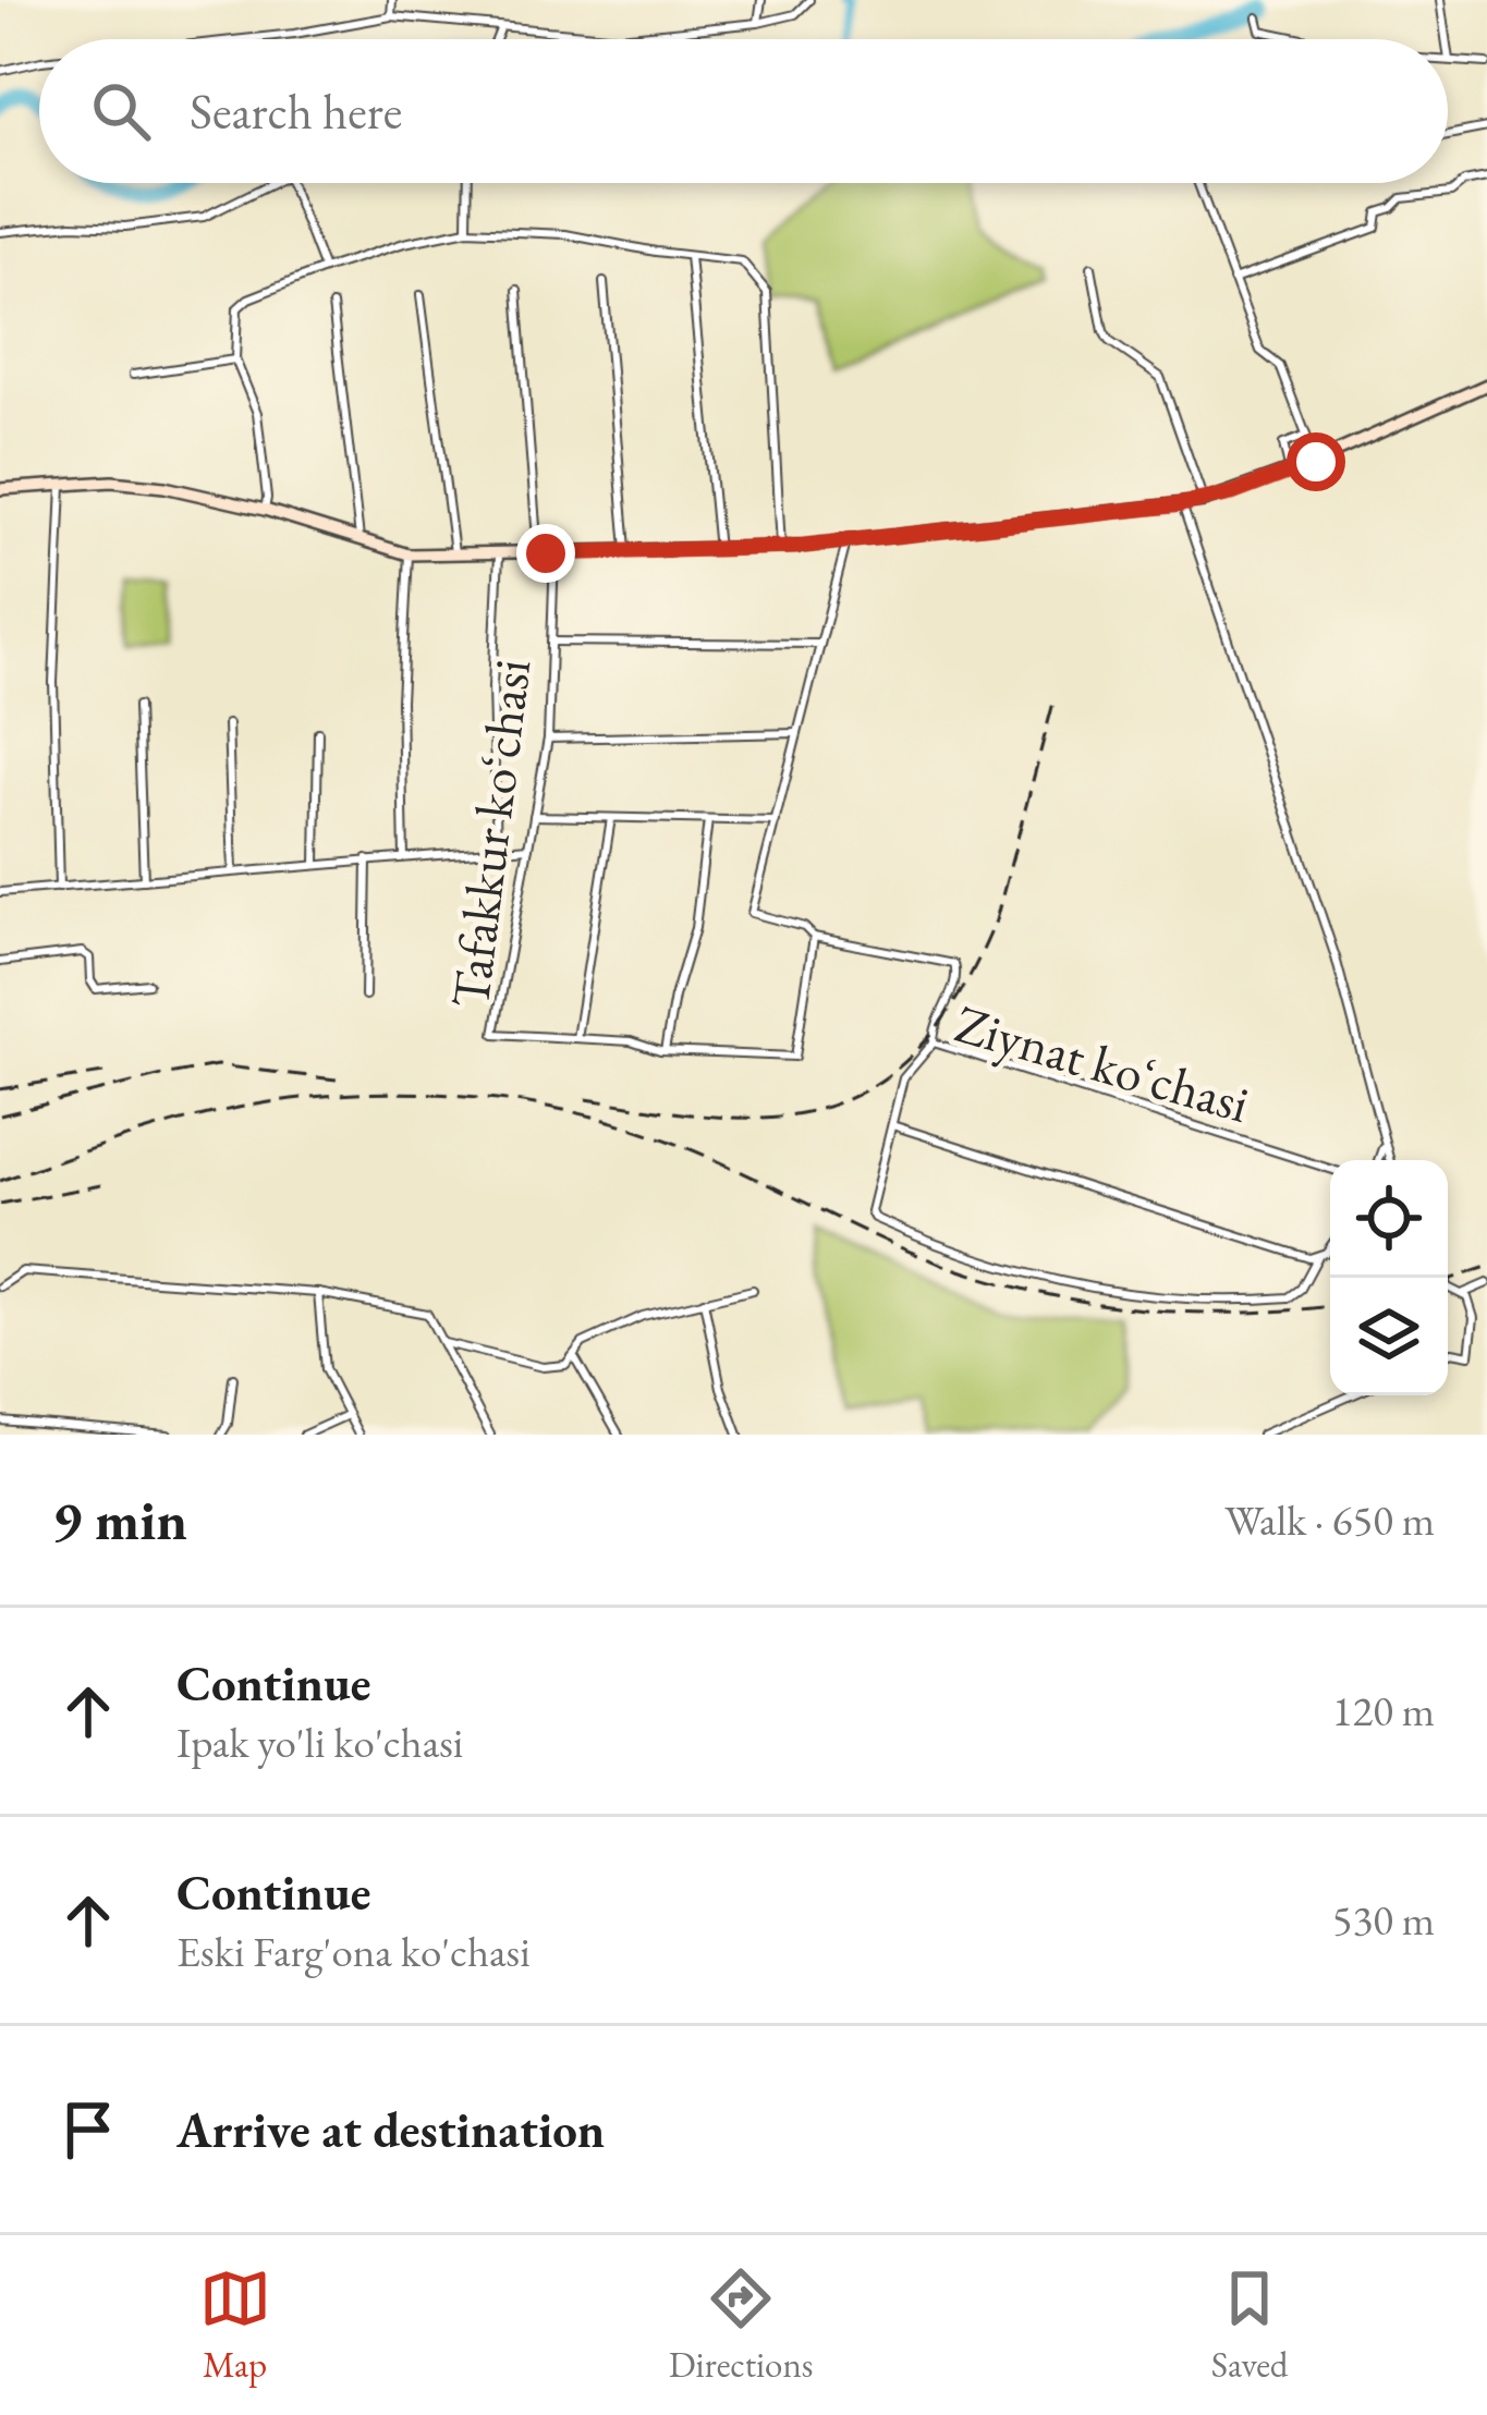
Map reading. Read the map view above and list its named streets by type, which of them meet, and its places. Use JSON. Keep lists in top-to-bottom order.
{
  "streets": {
    "street": ["Tafakkur koʻchasi", "Ziynat koʻchasi"]
  },
  "page": {
    "search": "Search here",
    "heading": ["9 min", "Walk · 650 m"],
    "list": [
      ["Continue", "Ipak yo'li ko'chasi", "120 m"],
      ["Continue", "Eski Farg'ona ko'chasi", "530 m"],
      "Arrive at destination"
    ],
    "nav": ["Map", "Directions", "Saved"]
  }
}
